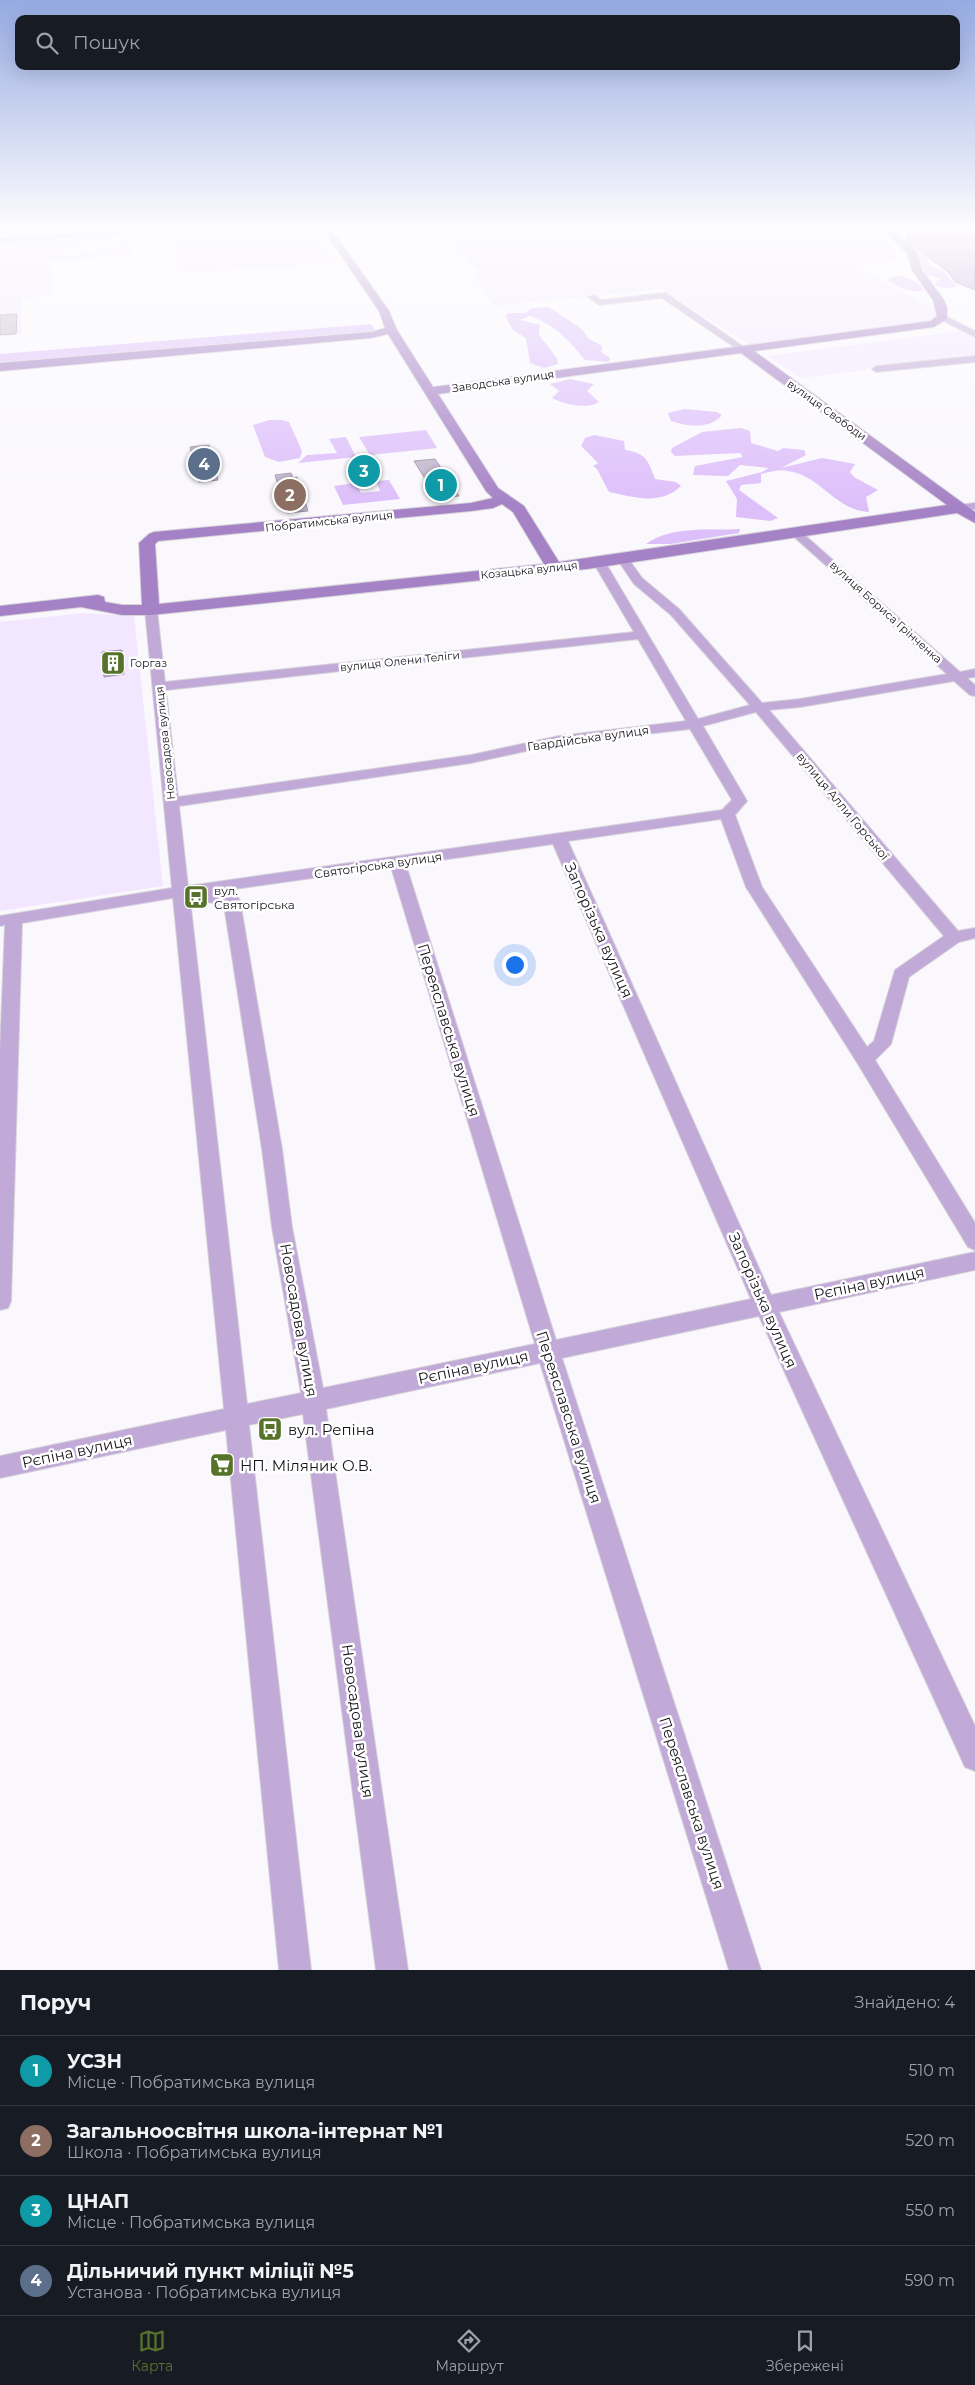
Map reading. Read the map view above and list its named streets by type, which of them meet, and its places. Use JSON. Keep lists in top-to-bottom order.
{
  "streets": {
    "street": [
      "Заводська вулиця",
      "вулиця Свободи",
      "Побратимська вулиця",
      "Козацька вулиця",
      "вулиця Бориса Грінченка",
      "вулиця Олени Теліги",
      "Гвардійська вулиця",
      "Новосадова вулиця",
      "вулиця Алли Горської",
      "Святогірська вулиця",
      "Запорізька вулиця",
      "Переяславська вулиця",
      "Рєпіна вулиця"
    ]
  },
  "crossings": [
    ["Заводська вулиця", "вулиця Свободи"],
    ["вулиця Свободи", "Козацька вулиця"],
    ["Побратимська вулиця", "Новосадова вулиця"],
    ["Козацька вулиця", "вулиця Бориса Грінченка"],
    ["Козацька вулиця", "Новосадова вулиця"],
    ["Козацька вулиця", "вулиця Алли Горської"],
    ["вулиця Бориса Грінченка", "Гвардійська вулиця"],
    ["вулиця Олени Теліги", "Новосадова вулиця"],
    ["Гвардійська вулиця", "Новосадова вулиця"],
    ["Гвардійська вулиця", "вулиця Алли Горської"],
    ["Новосадова вулиця", "Святогірська вулиця"],
    ["Новосадова вулиця", "Рєпіна вулиця"],
    ["Святогірська вулиця", "Запорізька вулиця"],
    ["Святогірська вулиця", "Переяславська вулиця"],
    ["Запорізька вулиця", "Рєпіна вулиця"],
    ["Переяславська вулиця", "Рєпіна вулиця"]
  ],
  "places": {
    "building": ["Горгаз"],
    "bus stop": ["вул. Святогірська", "вул. Репіна"],
    "supermarket": ["НП. Міляник О.В."]
  },
  "page": {
    "search": "Пошук",
    "pins": [
      "4",
      "3",
      "1",
      "2"
    ],
    "heading": ["Поруч", "Знайдено: 4"],
    "list": [
      {
        "mark": "1",
        "name": "УСЗН",
        "note": "Місце · Побратимська вулиця",
        "value": "510 m"
      },
      {
        "mark": "2",
        "name": "Загальноосвітня школа-інтернат №1",
        "note": "Школа · Побратимська вулиця",
        "value": "520 m"
      },
      {
        "mark": "3",
        "name": "ЦНАП",
        "note": "Місце · Побратимська вулиця",
        "value": "550 m"
      },
      {
        "mark": "4",
        "name": "Дільничий пункт міліції №5",
        "note": "Установа · Побратимська вулиця",
        "value": "590 m"
      }
    ],
    "nav": ["Карта", "Маршрут", "Збережені"]
  }
}
